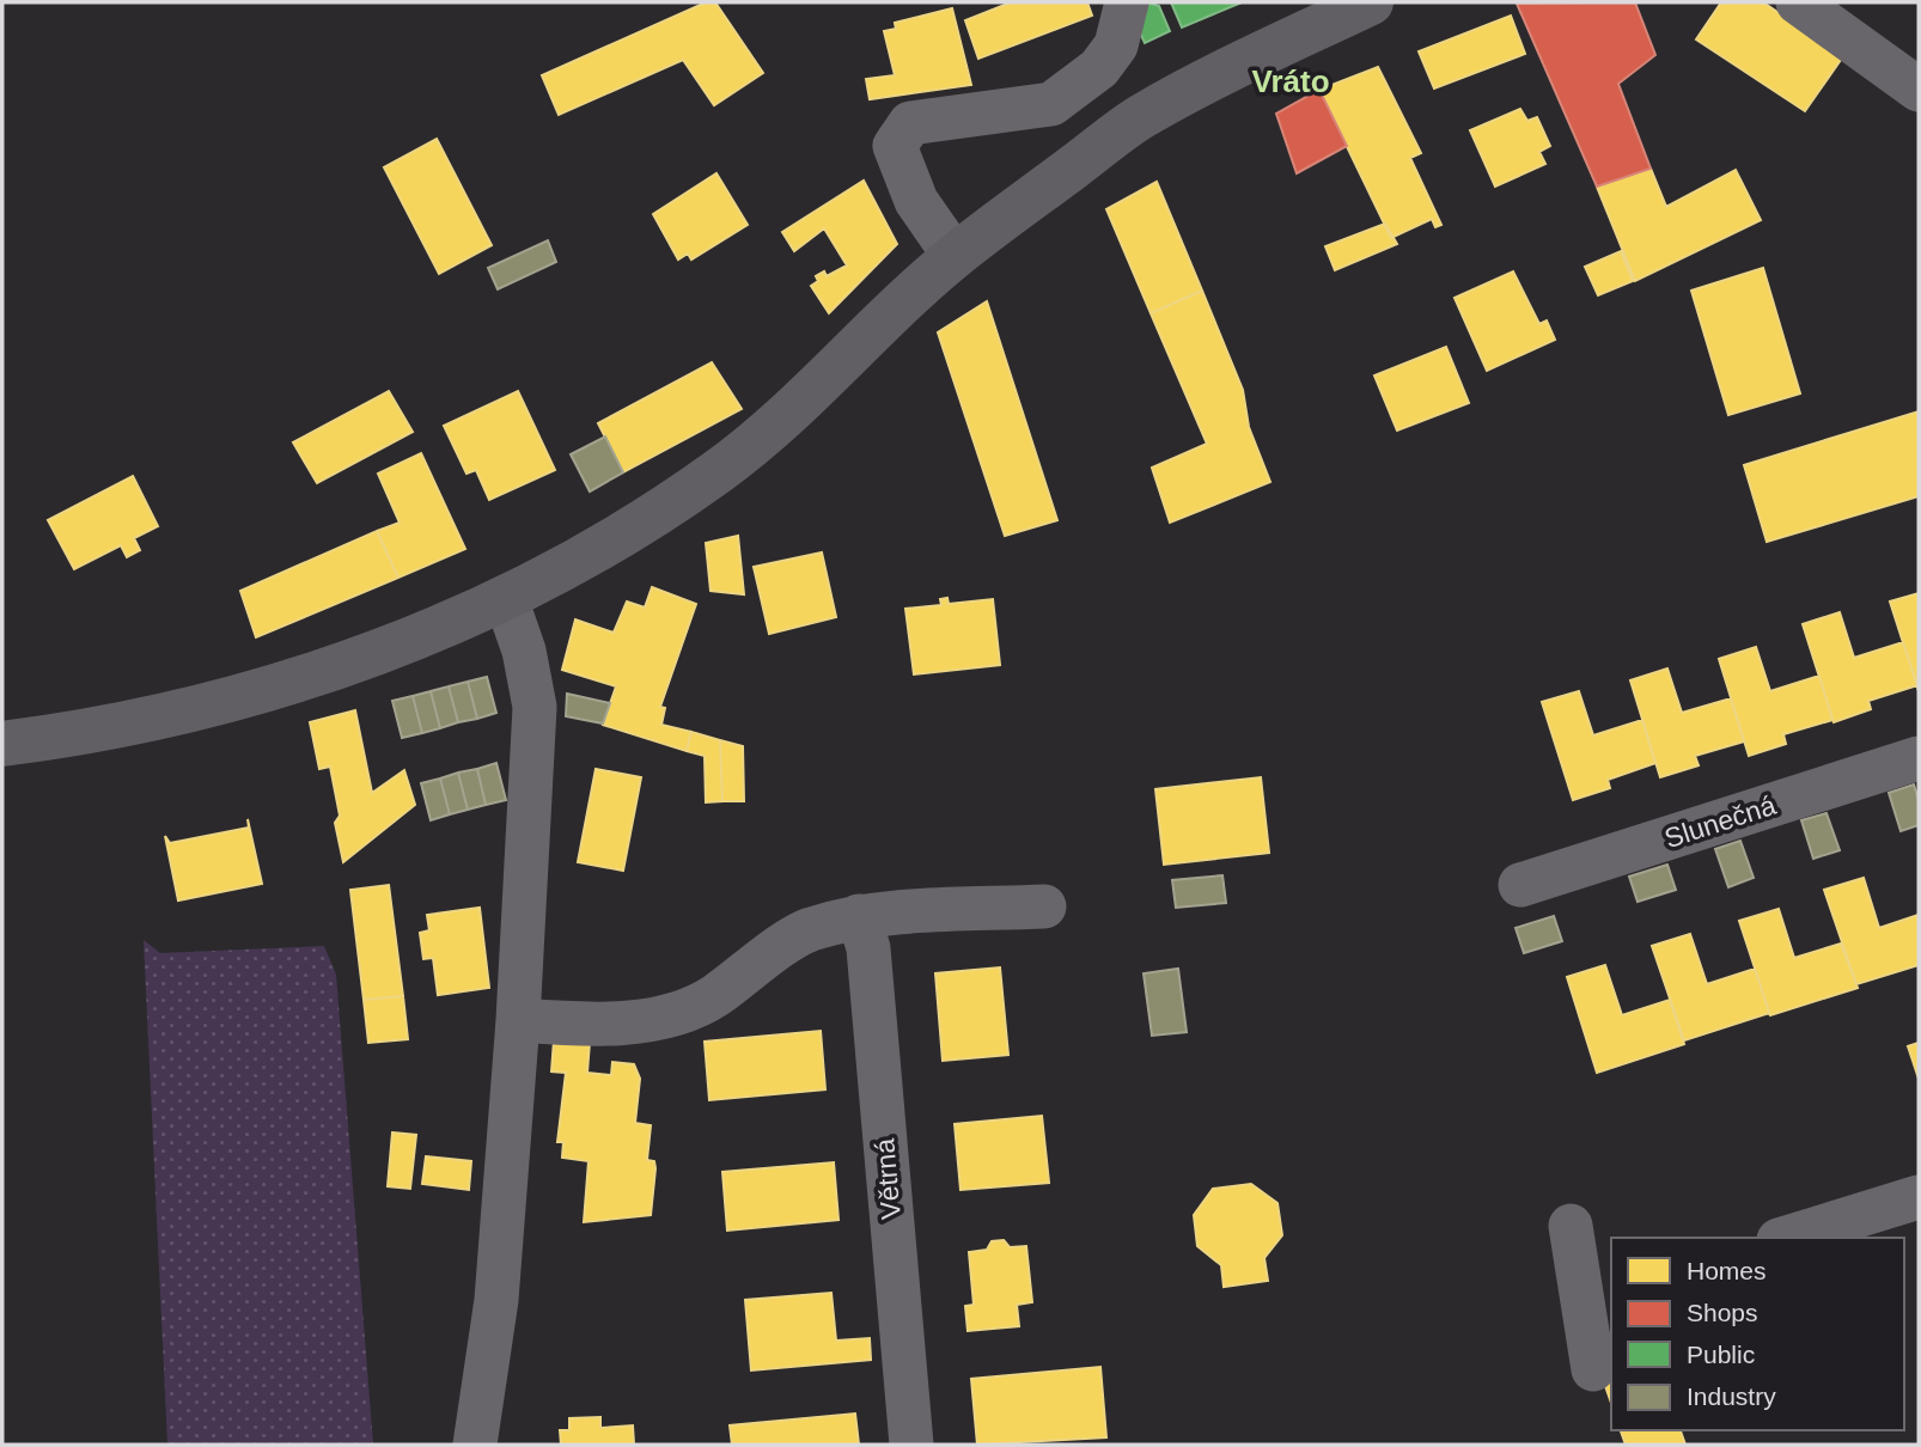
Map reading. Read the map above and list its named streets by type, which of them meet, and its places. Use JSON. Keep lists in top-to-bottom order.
{
  "streets": {
    "street": ["Slunečná", "Větrná"]
  },
  "districts": ["Vráto"],
  "legend": [
    "Homes",
    "Shops",
    "Public",
    "Industry"
  ]
}
